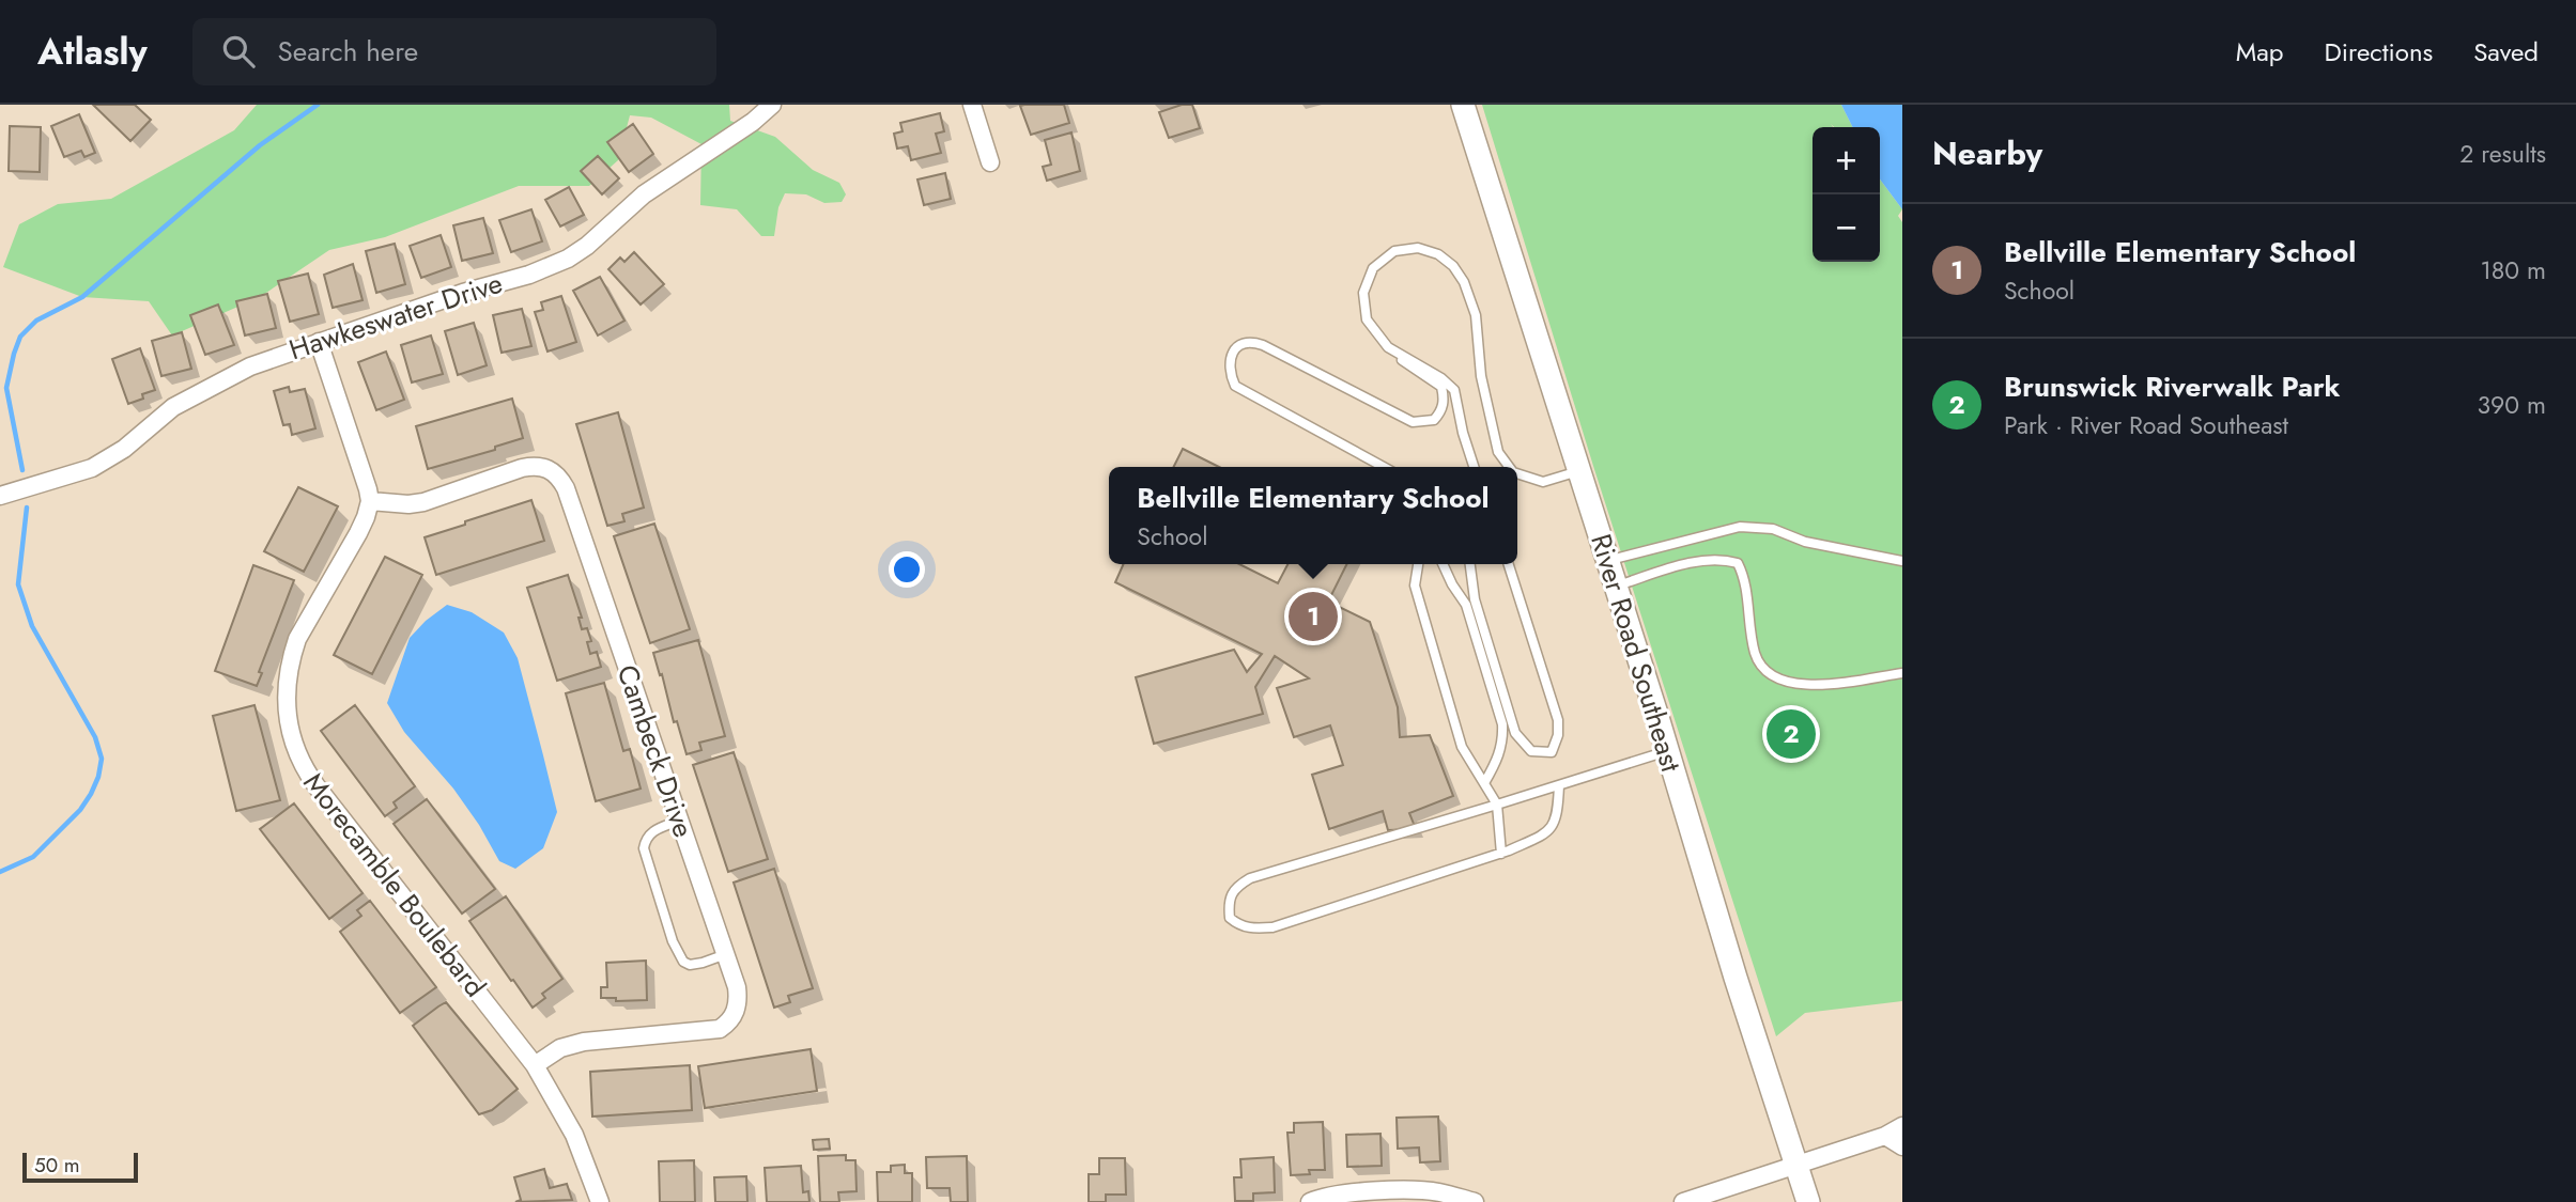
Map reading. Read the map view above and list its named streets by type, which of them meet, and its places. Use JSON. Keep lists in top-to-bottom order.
{
  "streets": {
    "main road": ["River Road Southeast"],
    "street": ["Hawkeswater Drive", "Cambeck Drive", "Morecamble Boulebard"]
  },
  "crossings": [
    ["Cambeck Drive", "Morecamble Boulebard"]
  ],
  "scale_bar": "50 m",
  "page": {
    "header": "Atlasly",
    "search": "Search here",
    "nav": ["Map", "Directions", "Saved"],
    "heading": ["Nearby", "2 results"],
    "map_buttons": ["+", "−"],
    "list": [
      {
        "mark": "1",
        "name": "Bellville Elementary School",
        "note": "School",
        "value": "180 m"
      },
      {
        "mark": "2",
        "name": "Brunswick Riverwalk Park",
        "note": "Park · River Road Southeast",
        "value": "390 m"
      }
    ],
    "popup": ["Bellville Elementary School", "School"],
    "pins": ["1", "2"],
    "scale": "50 m"
  }
}
